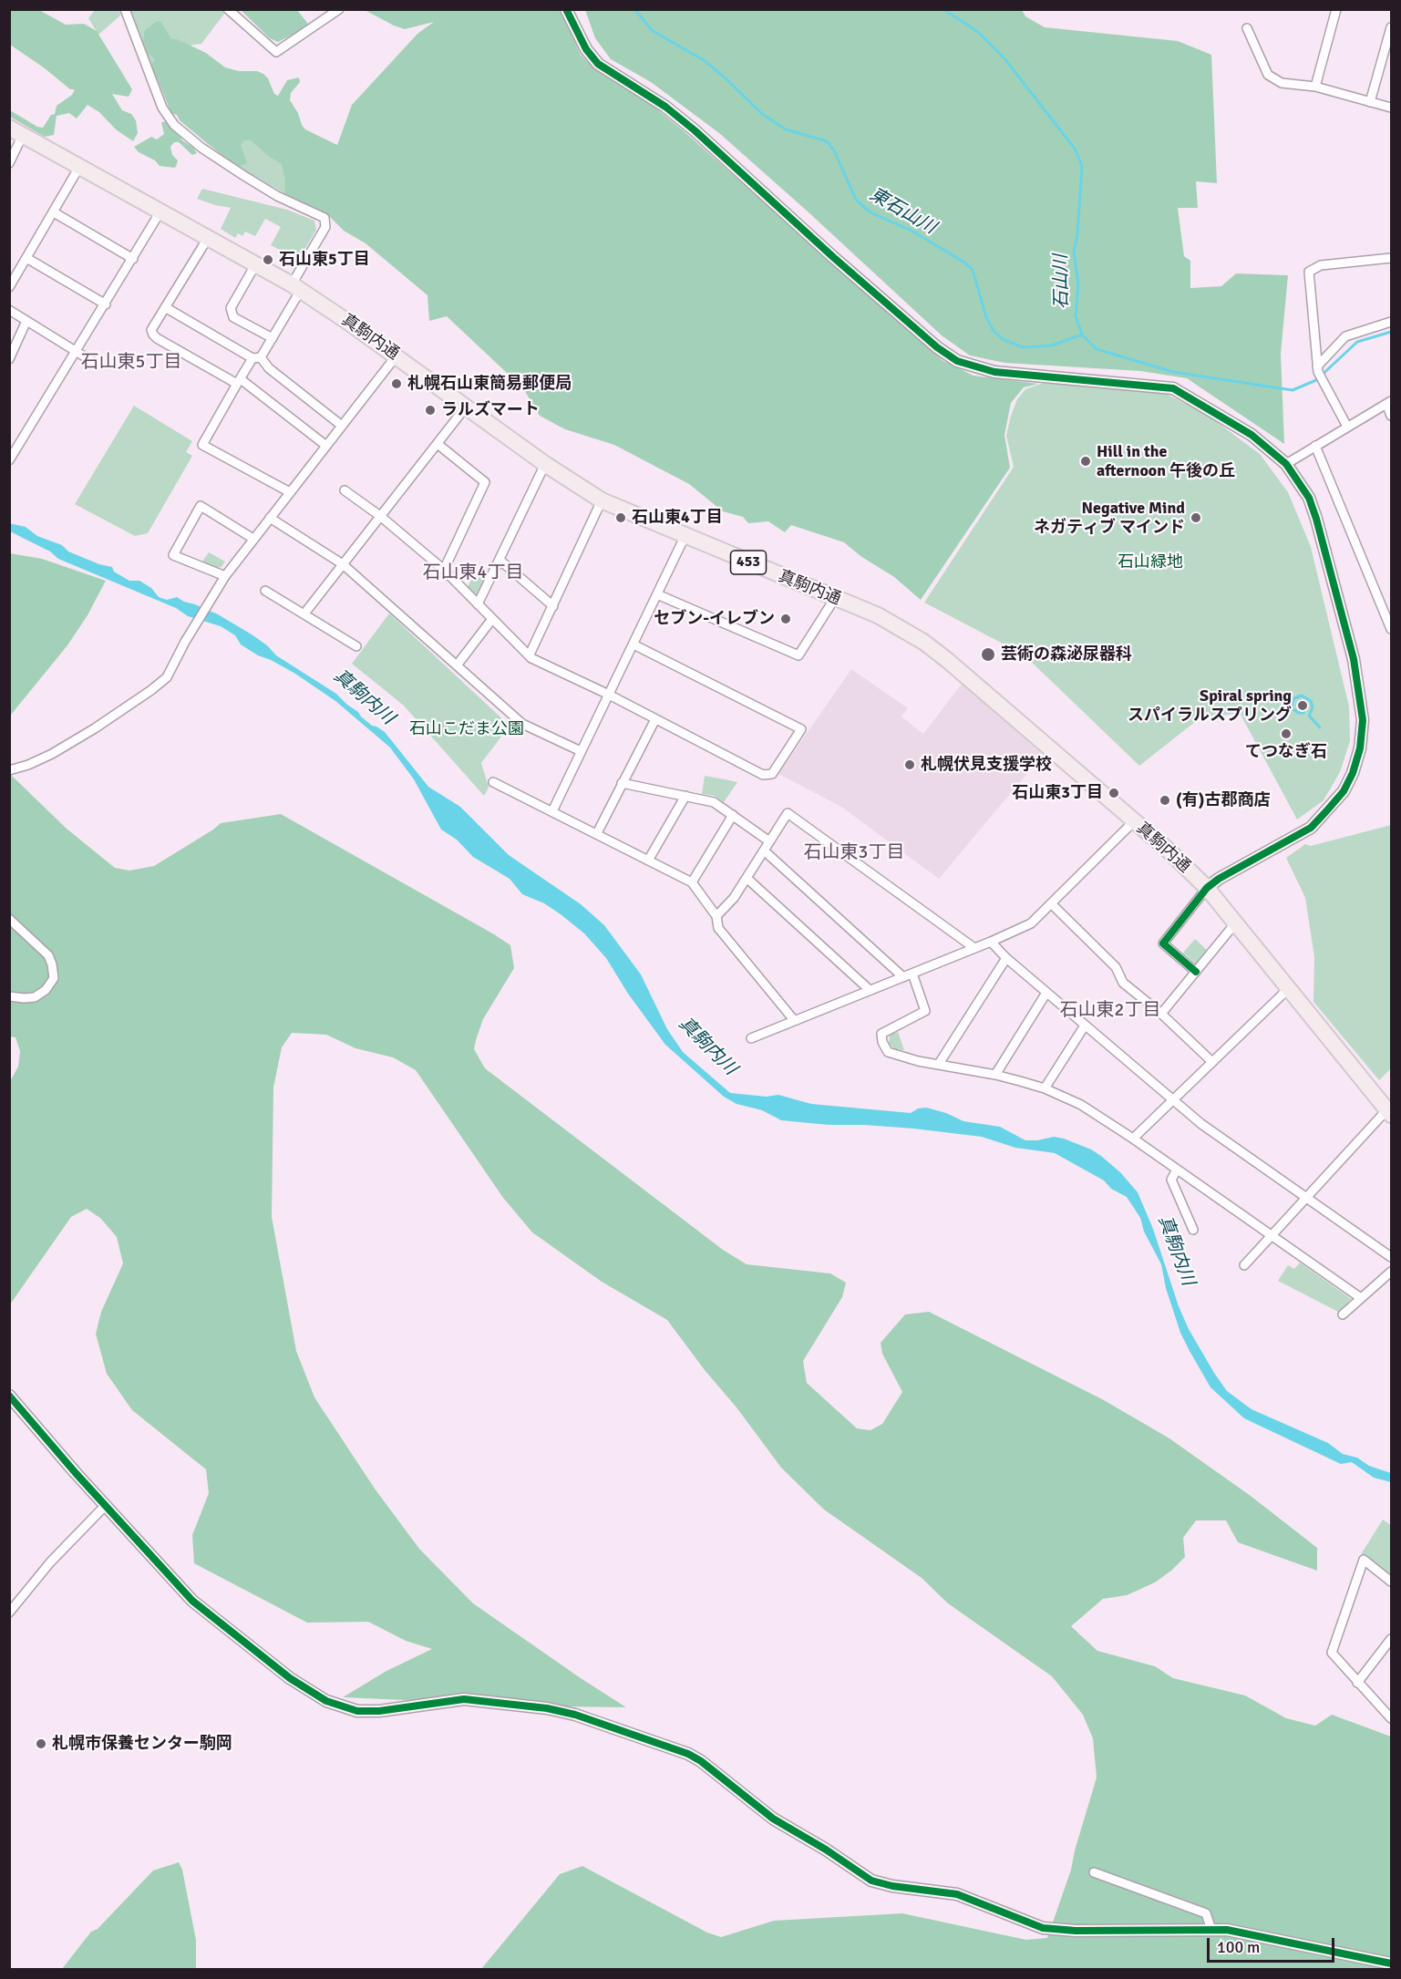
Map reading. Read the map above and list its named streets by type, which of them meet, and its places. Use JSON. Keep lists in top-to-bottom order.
{
  "streets": {
    "highway": ["真駒内通", "453"]
  },
  "districts": [
    "石山東5丁目",
    "石山東4丁目",
    "石山東3丁目",
    "石山東2丁目"
  ],
  "water": ["東石山川", "石山川", "真駒内川"],
  "parks": ["石山緑地", "石山こだま公園"],
  "places": [
    "石山東5丁目",
    "札幌石山東簡易郵便局",
    "ラルズマート",
    "Hill in the afternoon 午後の丘",
    "石山東4丁目",
    "Negative Mind ネガティブ マインド",
    "セブン-イレブン",
    "芸術の森泌尿器科",
    "Spiral spring スパイラルスプリング",
    "てつなぎ石",
    "札幌伏見支援学校",
    "石山東3丁目",
    "(有)古郡商店",
    "札幌市保養センター駒岡"
  ],
  "scale_bar": "100 m"
}
